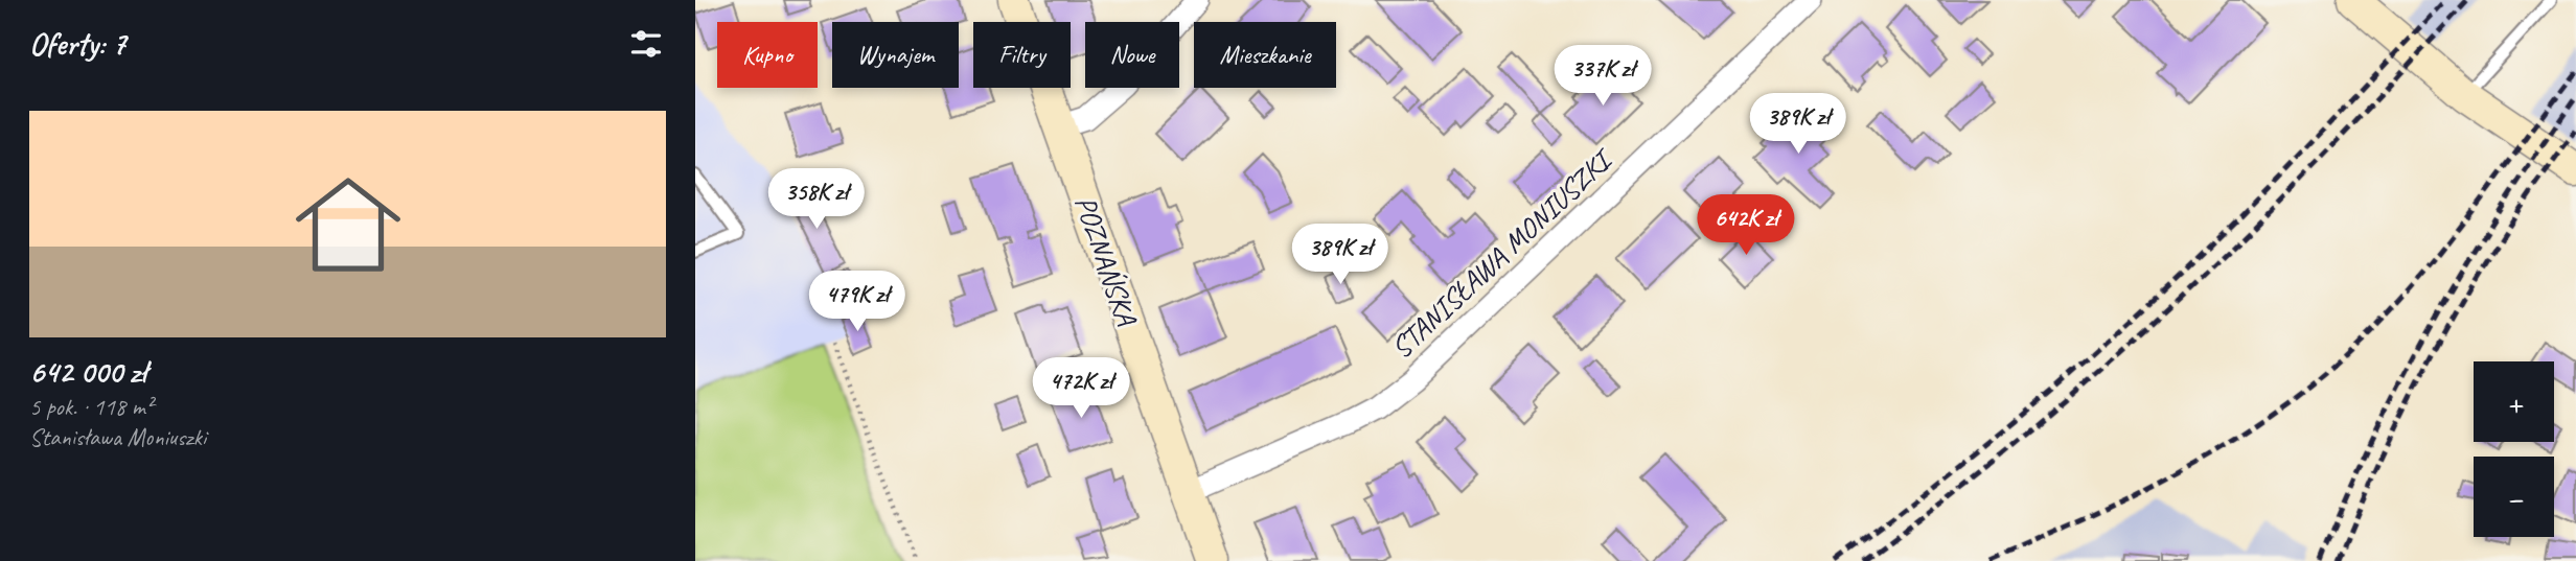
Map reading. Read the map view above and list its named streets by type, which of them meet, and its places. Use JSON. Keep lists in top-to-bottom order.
{
  "streets": {
    "street": ["STANISŁAWA MONIUSZKI", "POZNAŃSKA"]
  },
  "crossings": [
    ["STANISŁAWA MONIUSZKI", "POZNAŃSKA"]
  ],
  "page": {
    "heading": "Oferty: 7",
    "chip": [
      "Kupno",
      "Wynajem",
      "Filtry",
      "Nowe",
      "Mieszkanie"
    ],
    "price": [
      "337K zł",
      "389K zł",
      "358K zł",
      "642K zł",
      "389K zł",
      "479K zł",
      "472K zł"
    ],
    "list": [
      {
        "name": "642 000 zł",
        "note": "5 pok. · 118 m² · Stanisława Moniuszki"
      }
    ],
    "map_buttons": ["+", "−"]
  }
}
